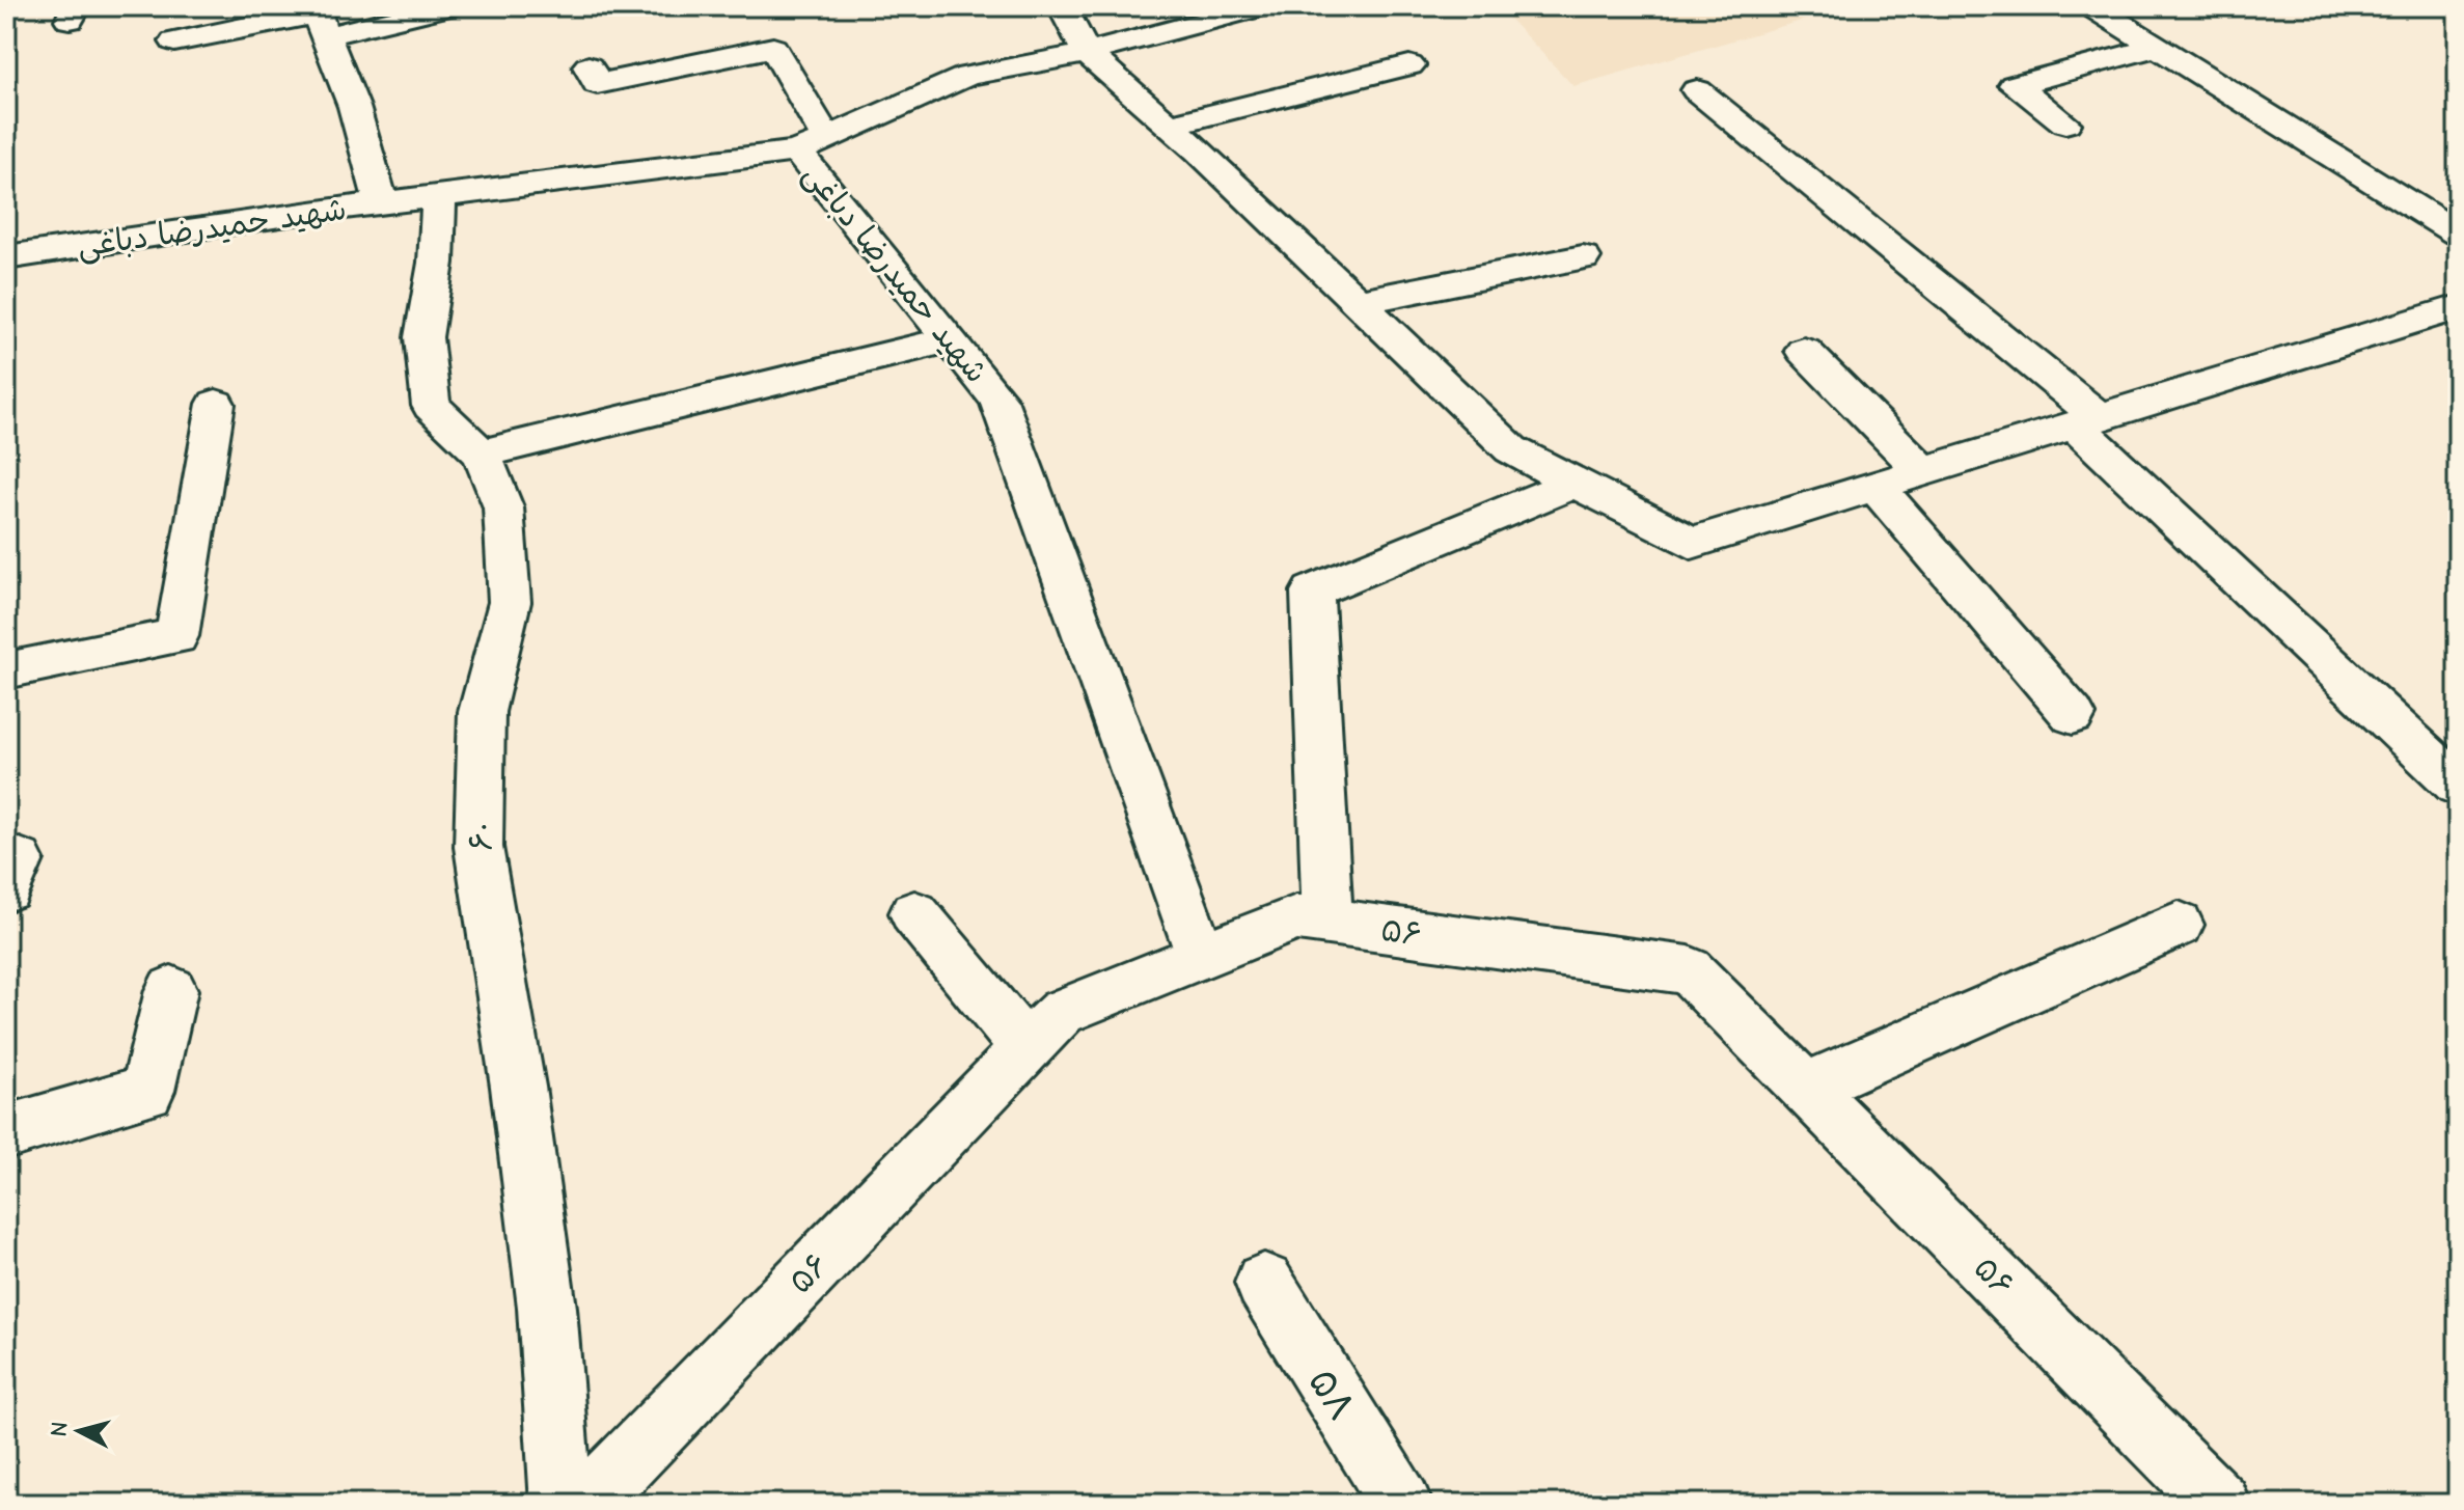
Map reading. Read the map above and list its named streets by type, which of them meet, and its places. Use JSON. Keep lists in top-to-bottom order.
{
  "streets": {
    "street": [
      "شهید حمیدرضا دباغی",
      "۶۰",
      "۵۶",
      "۵۸"
    ]
  },
  "crossings": [
    ["شهید حمیدرضا دباغی", "۶۰"],
    ["شهید حمیدرضا دباغی", "۵۶"]
  ],
  "north": "left"
}
